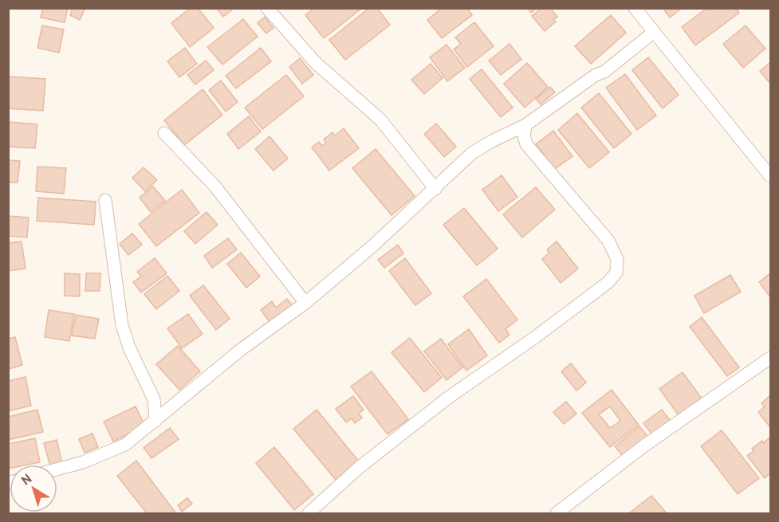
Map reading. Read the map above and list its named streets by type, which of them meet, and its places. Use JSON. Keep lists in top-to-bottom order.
{
  "north": "top left"
}
